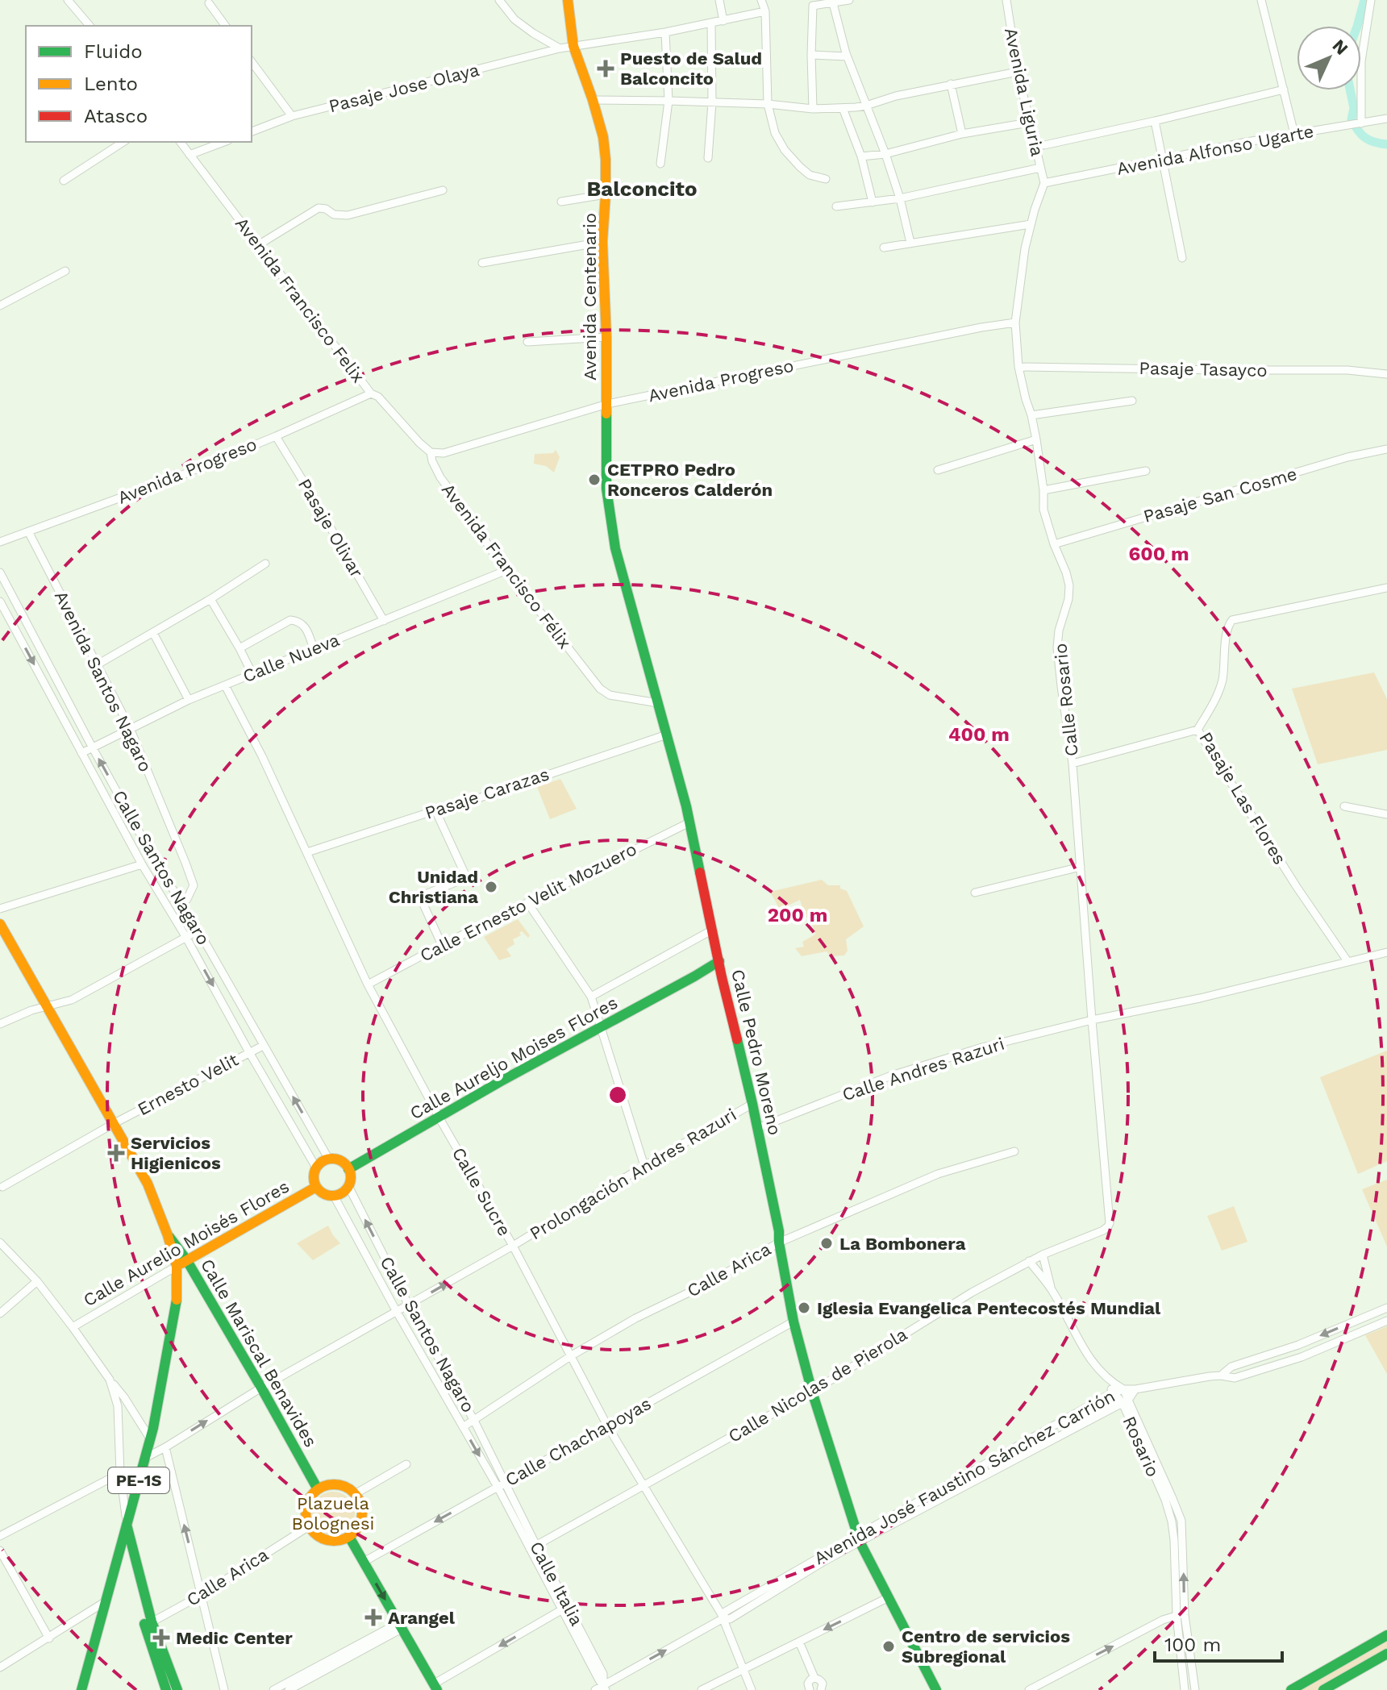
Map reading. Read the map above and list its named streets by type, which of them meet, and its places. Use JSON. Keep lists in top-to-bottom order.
{
  "streets": {
    "main road": [
      "Avenida Centenario",
      "Calle Pedro Moreno",
      "Calle Aureljo Moises Flores",
      "Calle Aurelio Moisés Flores",
      "Calle Mariscal Benavides",
      "PE-1S"
    ],
    "street": [
      "Pasaje Jose Olaya",
      "Avenida Liguria",
      "Avenida Alfonso Ugarte",
      "Avenida Francisco Felix",
      "Pasaje Tasayco",
      "Avenida Progreso",
      "Pasaje San Cosme",
      "Pasaje Olivar",
      "Avenida Francisco Félix",
      "Calle Nueva",
      "Avenida Santos Nagaro",
      "Calle Rosario",
      "Pasaje Carazas",
      "Pasaje Las Flores",
      "Calle Santos Nagaro",
      "Calle Ernesto Velit Mozuero",
      "Calle Andres Razuri",
      "Ernesto Velit",
      "Prolongación Andres Razuri",
      "Calle Sucre",
      "Calle Arica",
      "Calle Nicolas de Pierola",
      "Calle Chachapoyas",
      "Rosario",
      "Avenida José Faustino Sánchez Carrión",
      "Calle Italia"
    ]
  },
  "crossings": [
    ["Pasaje Jose Olaya", "Avenida Centenario"],
    ["Avenida Liguria", "Avenida Alfonso Ugarte"],
    ["Avenida Liguria", "Calle Rosario"],
    ["Avenida Alfonso Ugarte", "Calle Rosario"],
    ["Avenida Centenario", "Avenida Progreso"],
    ["Avenida Centenario", "Calle Pedro Moreno"],
    ["Avenida Francisco Felix", "Avenida Progreso"],
    ["Avenida Francisco Felix", "Avenida Francisco Félix"],
    ["Pasaje Tasayco", "Calle Rosario"],
    ["Avenida Progreso", "Pasaje Olivar"],
    ["Avenida Progreso", "Avenida Francisco Félix"],
    ["Avenida Progreso", "Avenida Santos Nagaro"],
    ["Avenida Progreso", "Calle Rosario"],
    ["Avenida Progreso", "Calle Pedro Moreno"],
    ["Pasaje San Cosme", "Calle Rosario"],
    ["Pasaje Olivar", "Calle Nueva"],
    ["Avenida Francisco Félix", "Calle Nueva"],
    ["Avenida Francisco Félix", "Calle Pedro Moreno"],
    ["Calle Nueva", "Avenida Santos Nagaro"],
    ["Calle Nueva", "Calle Santos Nagaro"],
    ["Calle Nueva", "Calle Sucre"],
    ["Avenida Santos Nagaro", "Calle Santos Nagaro"],
    ["Calle Rosario", "Calle Andres Razuri"],
    ["Calle Rosario", "Calle Nicolas de Pierola"],
    ["Pasaje Carazas", "Calle Pedro Moreno"],
    ["Pasaje Carazas", "Calle Sucre"],
    ["Pasaje Las Flores", "Calle Andres Razuri"],
    ["Calle Santos Nagaro", "Calle Aureljo Moises Flores"],
    ["Calle Santos Nagaro", "Ernesto Velit"],
    ["Calle Santos Nagaro", "Prolongación Andres Razuri"],
    ["Calle Santos Nagaro", "Calle Aurelio Moisés Flores"],
    ["Calle Santos Nagaro", "Calle Arica"],
    ["Calle Santos Nagaro", "Calle Chachapoyas"],
    ["Calle Santos Nagaro", "Calle Italia"],
    ["Calle Ernesto Velit Mozuero", "Calle Pedro Moreno"],
    ["Calle Ernesto Velit Mozuero", "Calle Sucre"],
    ["Calle Pedro Moreno", "Calle Aureljo Moises Flores"],
    ["Calle Pedro Moreno", "Calle Andres Razuri"],
    ["Calle Pedro Moreno", "Prolongación Andres Razuri"],
    ["Calle Pedro Moreno", "Calle Arica"],
    ["Calle Pedro Moreno", "Calle Nicolas de Pierola"],
    ["Calle Pedro Moreno", "Calle Chachapoyas"],
    ["Calle Pedro Moreno", "Avenida José Faustino Sánchez Carrión"],
    ["Calle Aureljo Moises Flores", "Calle Sucre"],
    ["Calle Aureljo Moises Flores", "Calle Aurelio Moisés Flores"],
    ["Ernesto Velit", "PE-1S"],
    ["Prolongación Andres Razuri", "Calle Sucre"],
    ["Prolongación Andres Razuri", "Calle Mariscal Benavides"],
    ["Prolongación Andres Razuri", "PE-1S"],
    ["Calle Sucre", "Calle Arica"],
    ["Calle Sucre", "Calle Nicolas de Pierola"],
    ["Calle Sucre", "Calle Chachapoyas"],
    ["Calle Sucre", "Avenida José Faustino Sánchez Carrión"],
    ["Calle Aurelio Moisés Flores", "Calle Mariscal Benavides"],
    ["Calle Aurelio Moisés Flores", "PE-1S"],
    ["Calle Arica", "Calle Mariscal Benavides"],
    ["Calle Mariscal Benavides", "PE-1S"],
    ["Calle Nicolas de Pierola", "Calle Italia"],
    ["Calle Chachapoyas", "Calle Italia"],
    ["Rosario", "Avenida José Faustino Sánchez Carrión"],
    ["Avenida José Faustino Sánchez Carrión", "Calle Italia"]
  ],
  "districts": ["Balconcito"],
  "parks": ["Plazuela Bolognesi"],
  "places": {
    "health": [
      "Puesto de Salud Balconcito",
      "Servicios Higienicos",
      "Arangel",
      "Medic Center"
    ],
    "other": [
      "CETPRO Pedro Ronceros Calderón",
      "Unidad Christiana",
      "La Bombonera",
      "Iglesia Evangelica Pentecostés Mundial",
      "Centro de servicios Subregional"
    ]
  },
  "legend": ["Fluido", "Lento", "Atasco"],
  "scale_bar": "100 m",
  "north": "top right",
  "rings": ["600 m", "400 m", "200 m"]
}
